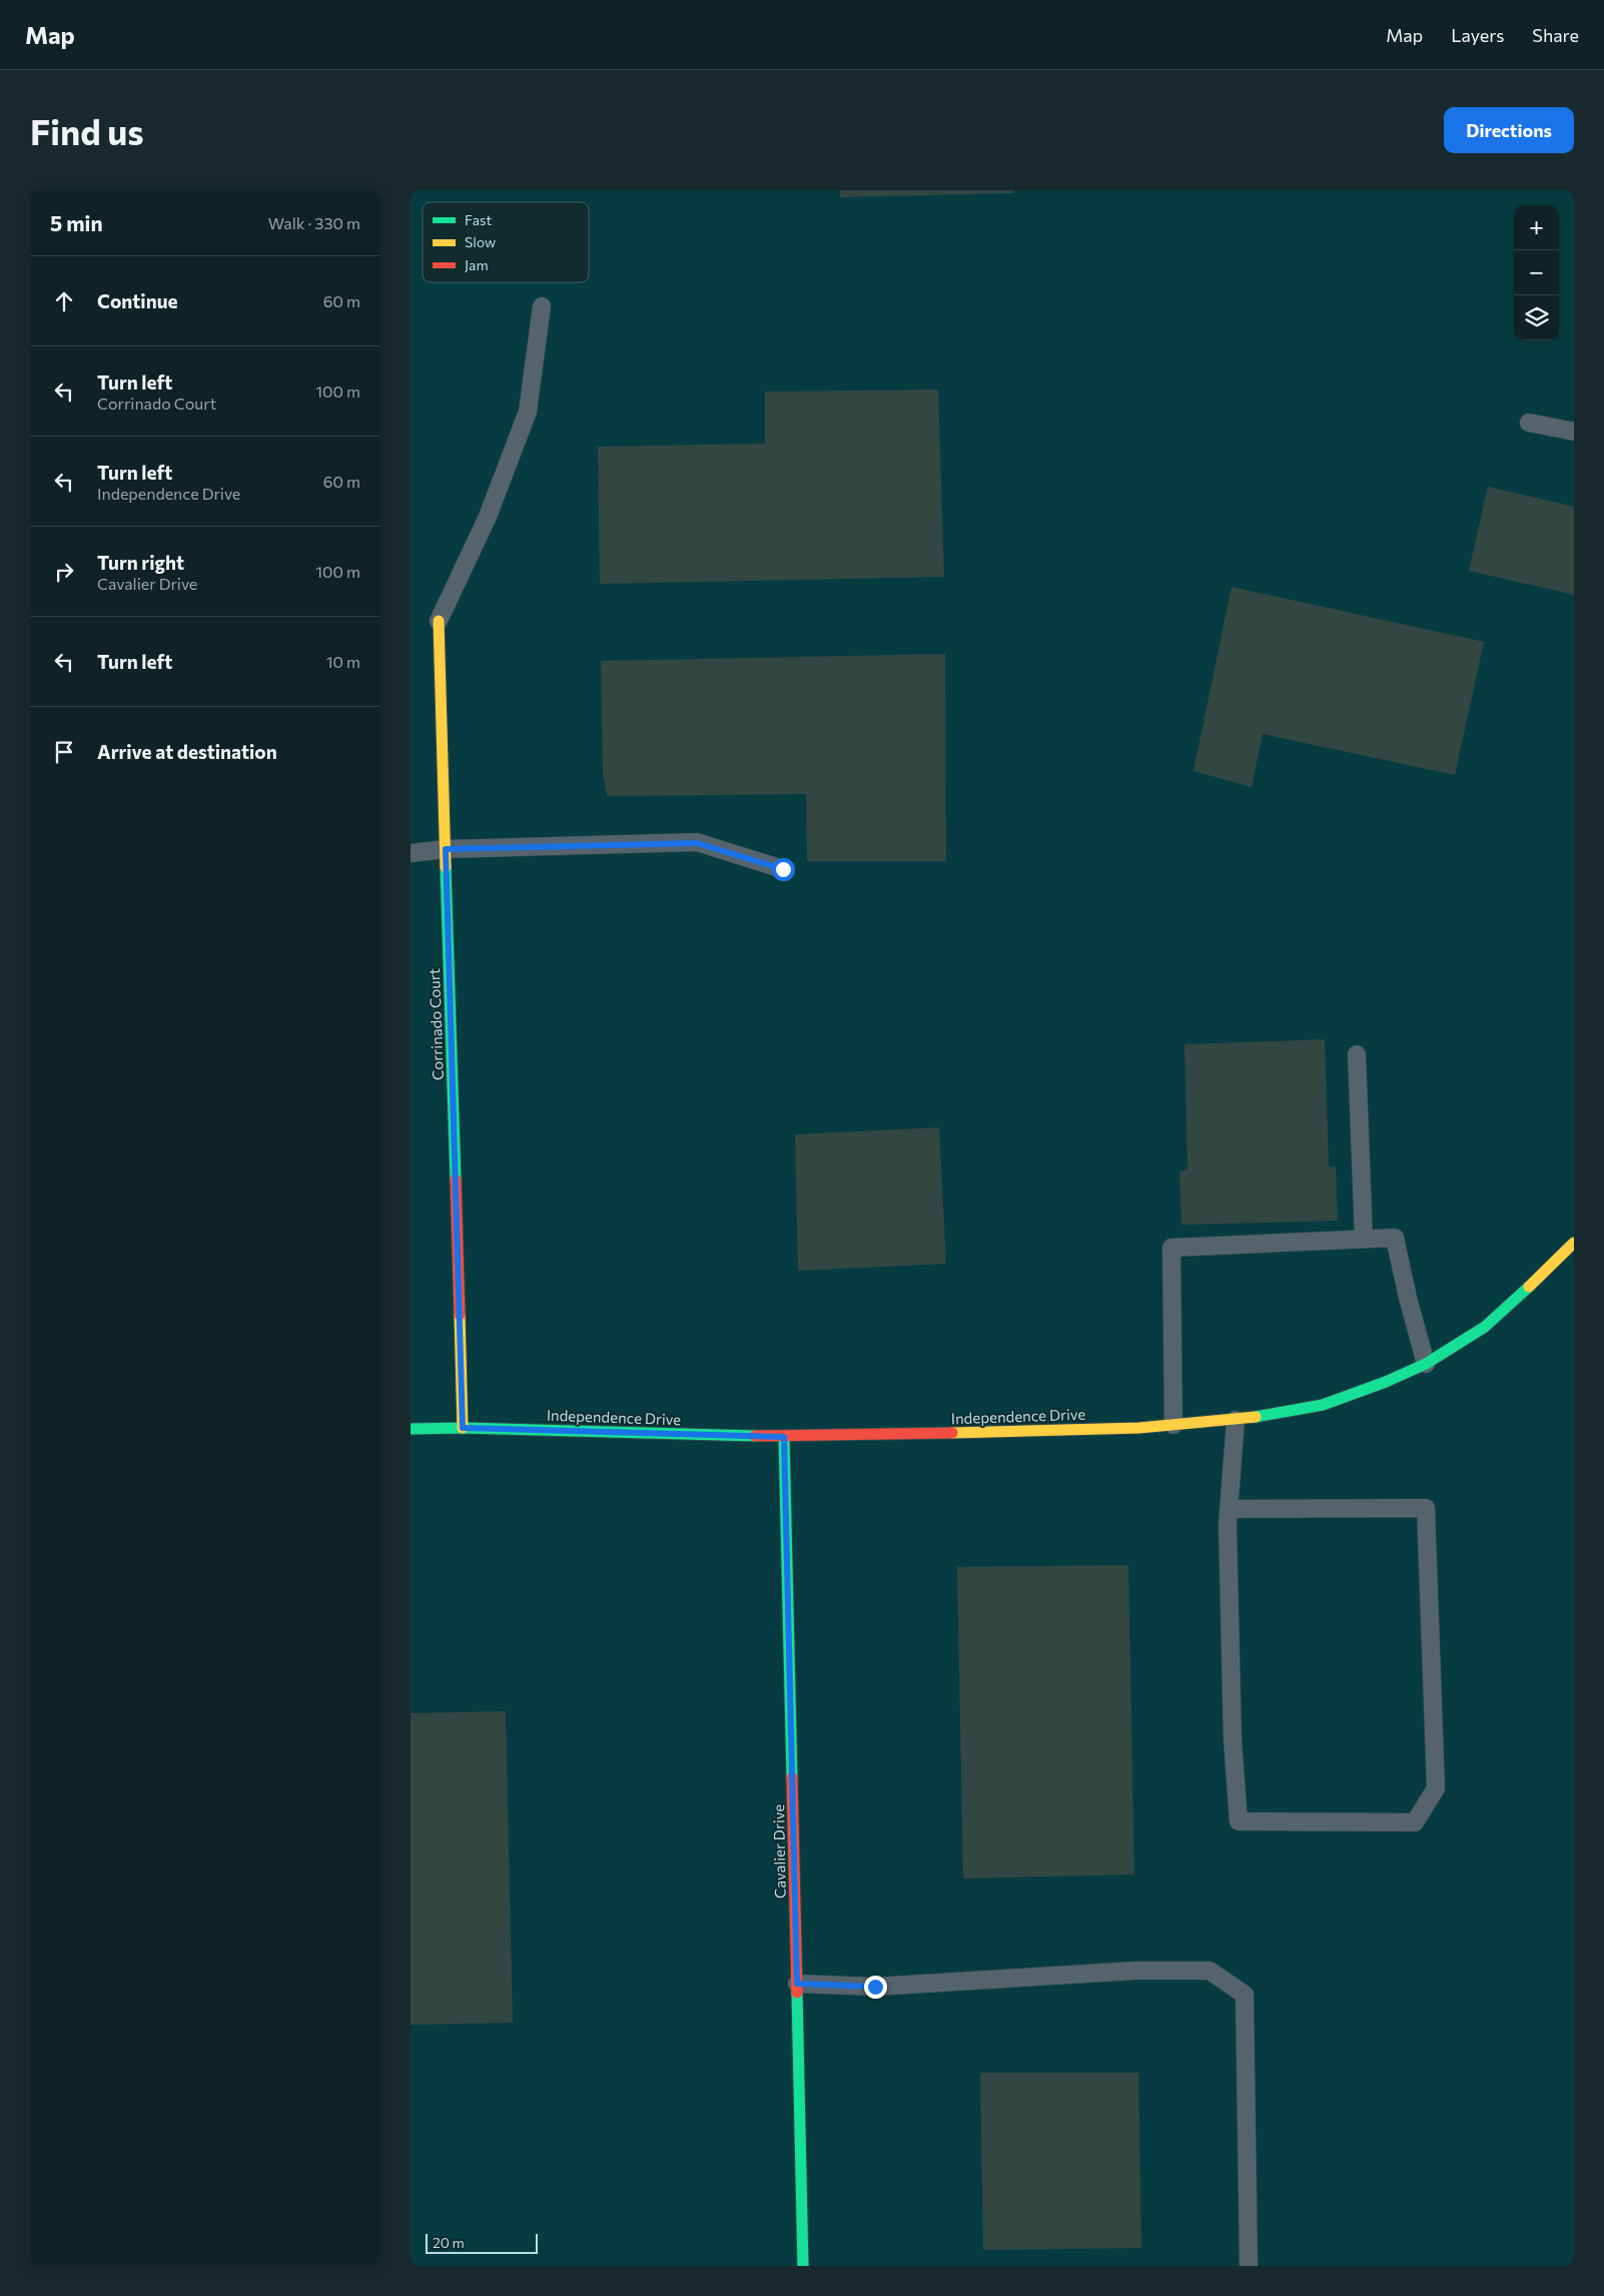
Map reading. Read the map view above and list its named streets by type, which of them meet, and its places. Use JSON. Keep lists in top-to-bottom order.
{
  "streets": {
    "street": ["Corrinado Court", "Independence Drive", "Cavalier Drive"]
  },
  "crossings": [
    ["Corrinado Court", "Independence Drive"],
    ["Independence Drive", "Cavalier Drive"]
  ],
  "legend": ["Fast", "Slow", "Jam"],
  "scale_bar": "20 m",
  "page": {
    "header": "Map",
    "nav": ["Map", "Layers", "Share"],
    "buttons": "Directions",
    "title": "Find us",
    "heading": ["5 min", "Walk · 330 m"],
    "map_buttons": ["+", "−"],
    "list": [
      ["Continue", "60 m"],
      ["Turn left", "Corrinado Court", "100 m"],
      ["Turn left", "Independence Drive", "60 m"],
      ["Turn right", "Cavalier Drive", "100 m"],
      ["Turn left", "10 m"],
      "Arrive at destination"
    ],
    "scale": "20 m"
  }
}
